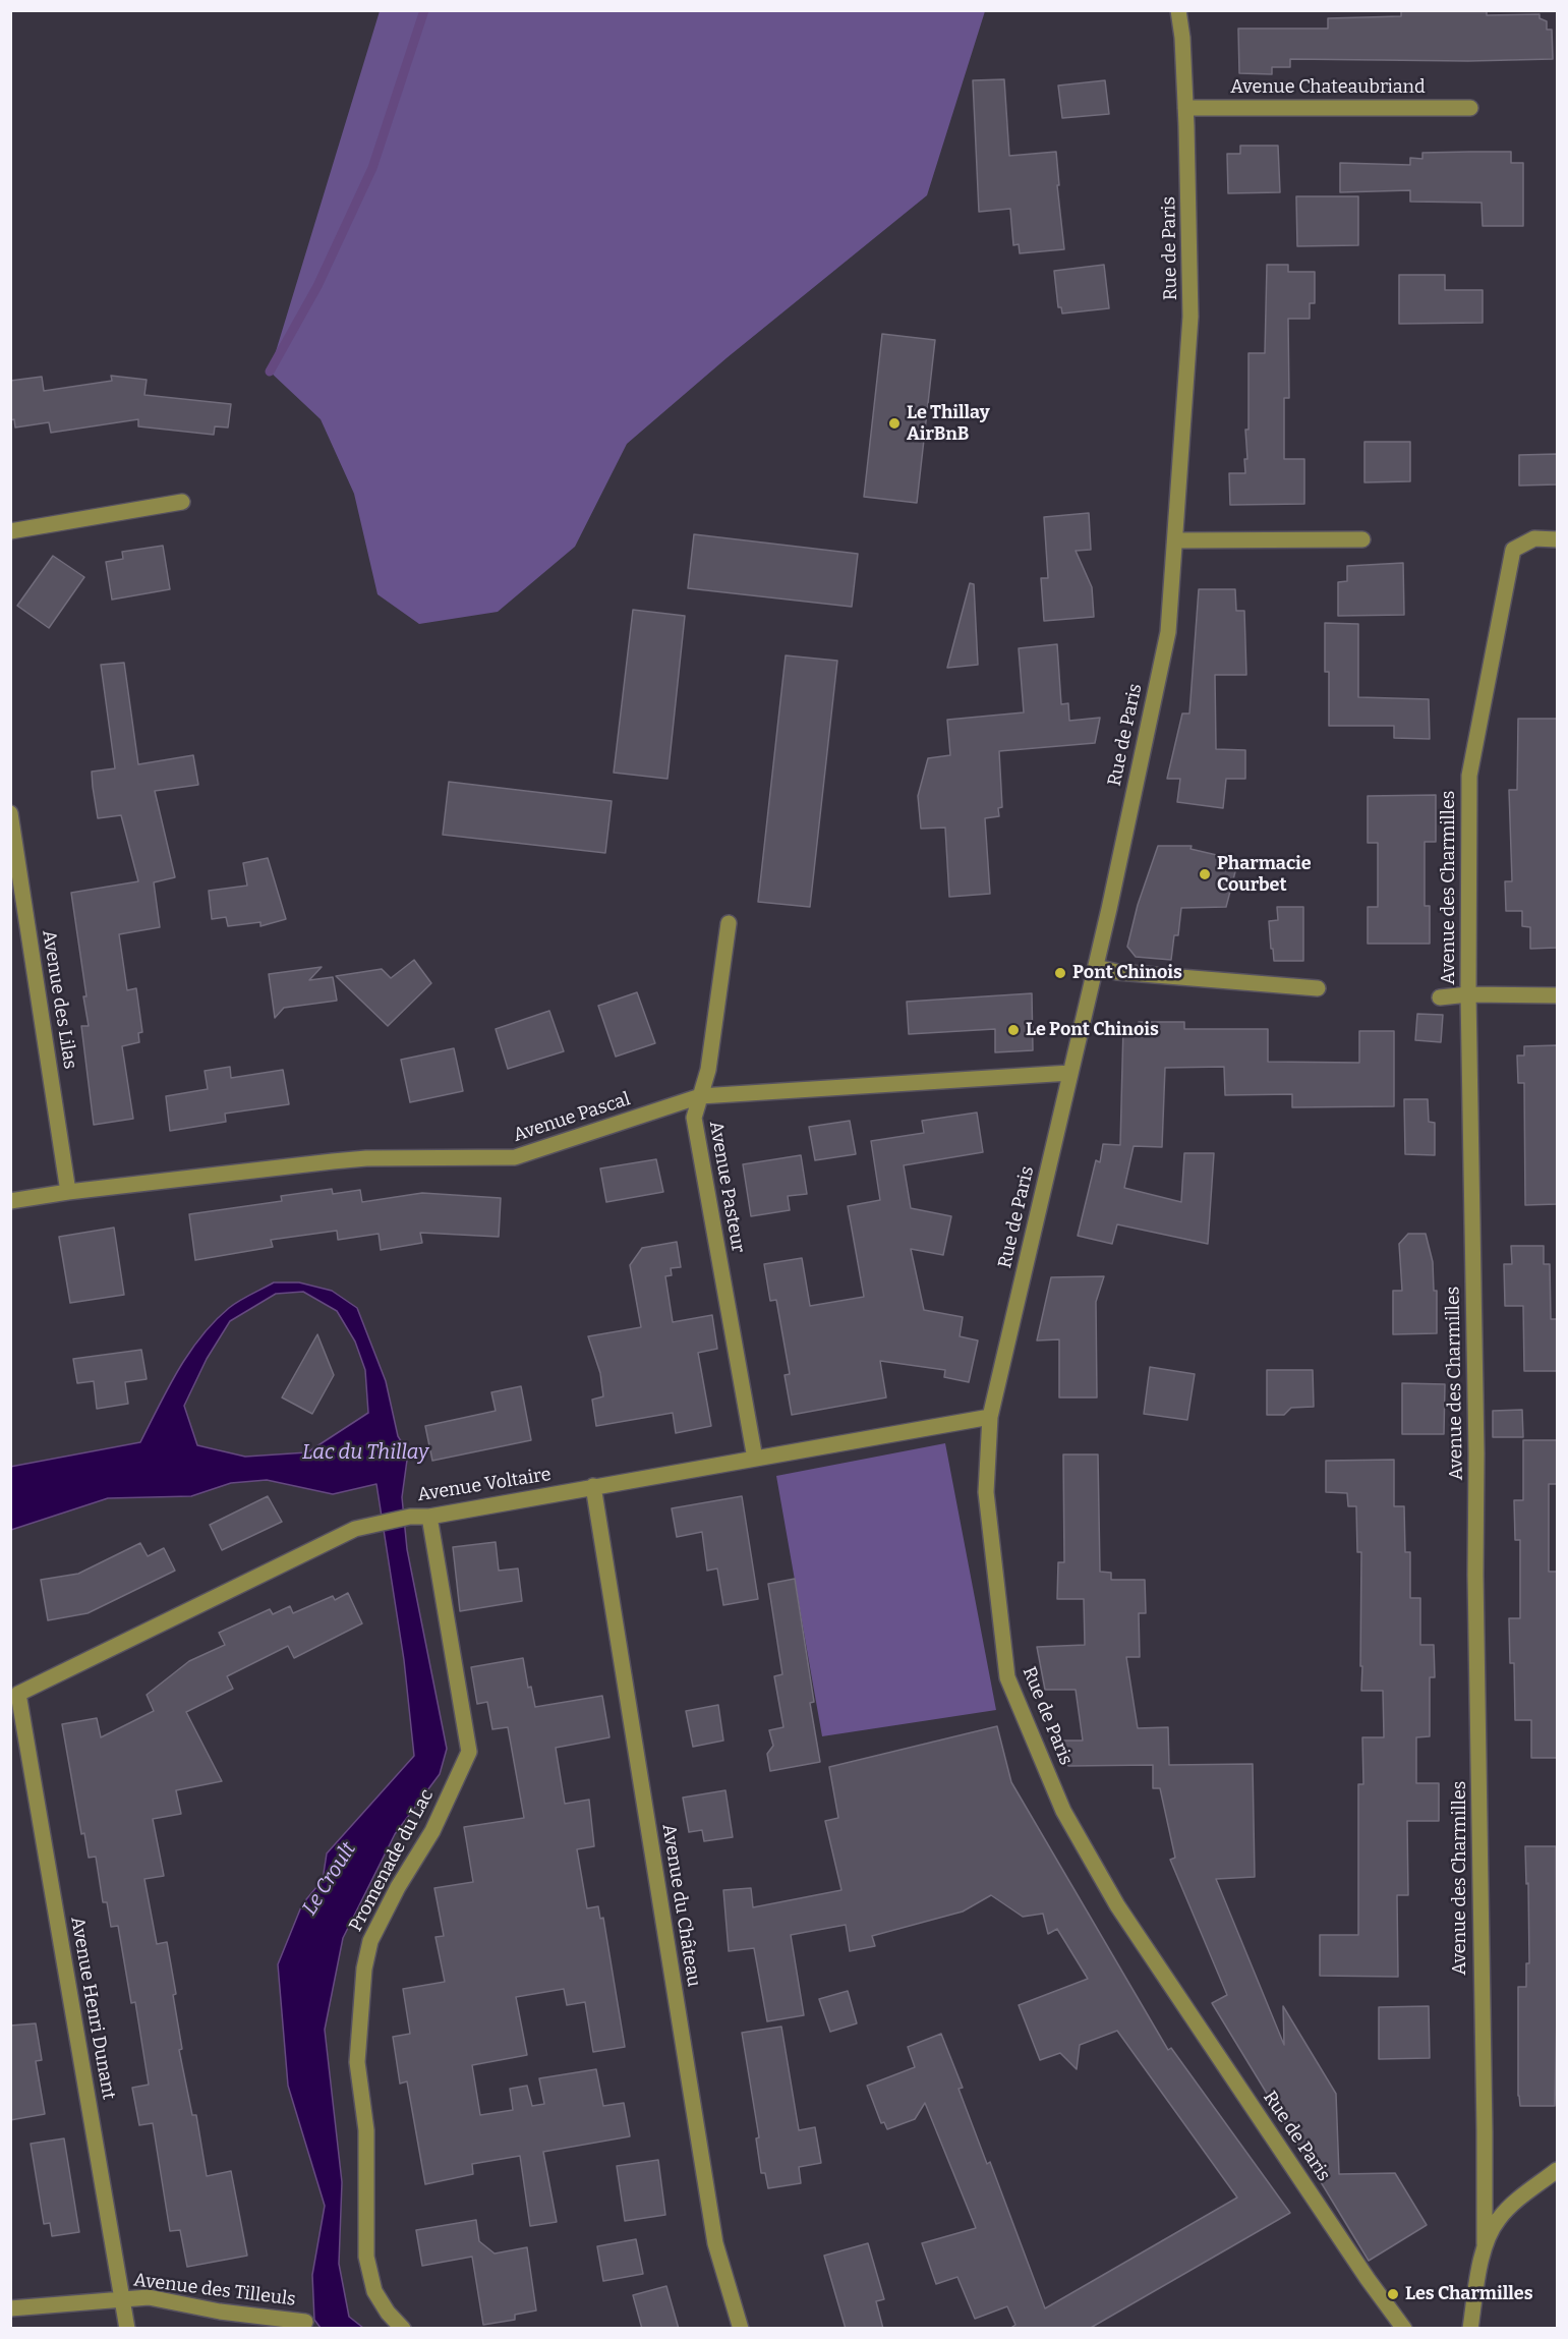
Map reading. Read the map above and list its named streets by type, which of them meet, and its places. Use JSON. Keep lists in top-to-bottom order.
{
  "streets": {
    "street": [
      "Avenue Chateaubriand",
      "Rue de Paris",
      "Avenue des Charmilles",
      "Avenue des Lilas",
      "Avenue Pascal",
      "Avenue Pasteur",
      "Avenue Voltaire",
      "Promenade du Lac",
      "Avenue du Château",
      "Avenue Henri Dunant",
      "Avenue des Tilleuls"
    ]
  },
  "crossings": [
    ["Avenue Chateaubriand", "Rue de Paris"],
    ["Rue de Paris", "Avenue Pascal"],
    ["Rue de Paris", "Avenue Voltaire"],
    ["Avenue des Lilas", "Avenue Pascal"],
    ["Avenue Pascal", "Avenue Pasteur"],
    ["Avenue Pasteur", "Avenue Voltaire"],
    ["Avenue Voltaire", "Promenade du Lac"],
    ["Avenue Voltaire", "Avenue du Château"],
    ["Avenue Voltaire", "Avenue Henri Dunant"],
    ["Avenue Henri Dunant", "Avenue des Tilleuls"]
  ],
  "water": ["Lac du Thillay", "Le Croult"],
  "places": [
    "Le Thillay AirBnB",
    "Pharmacie Courbet",
    "Pont Chinois",
    "Le Pont Chinois",
    "Les Charmilles"
  ]
}
